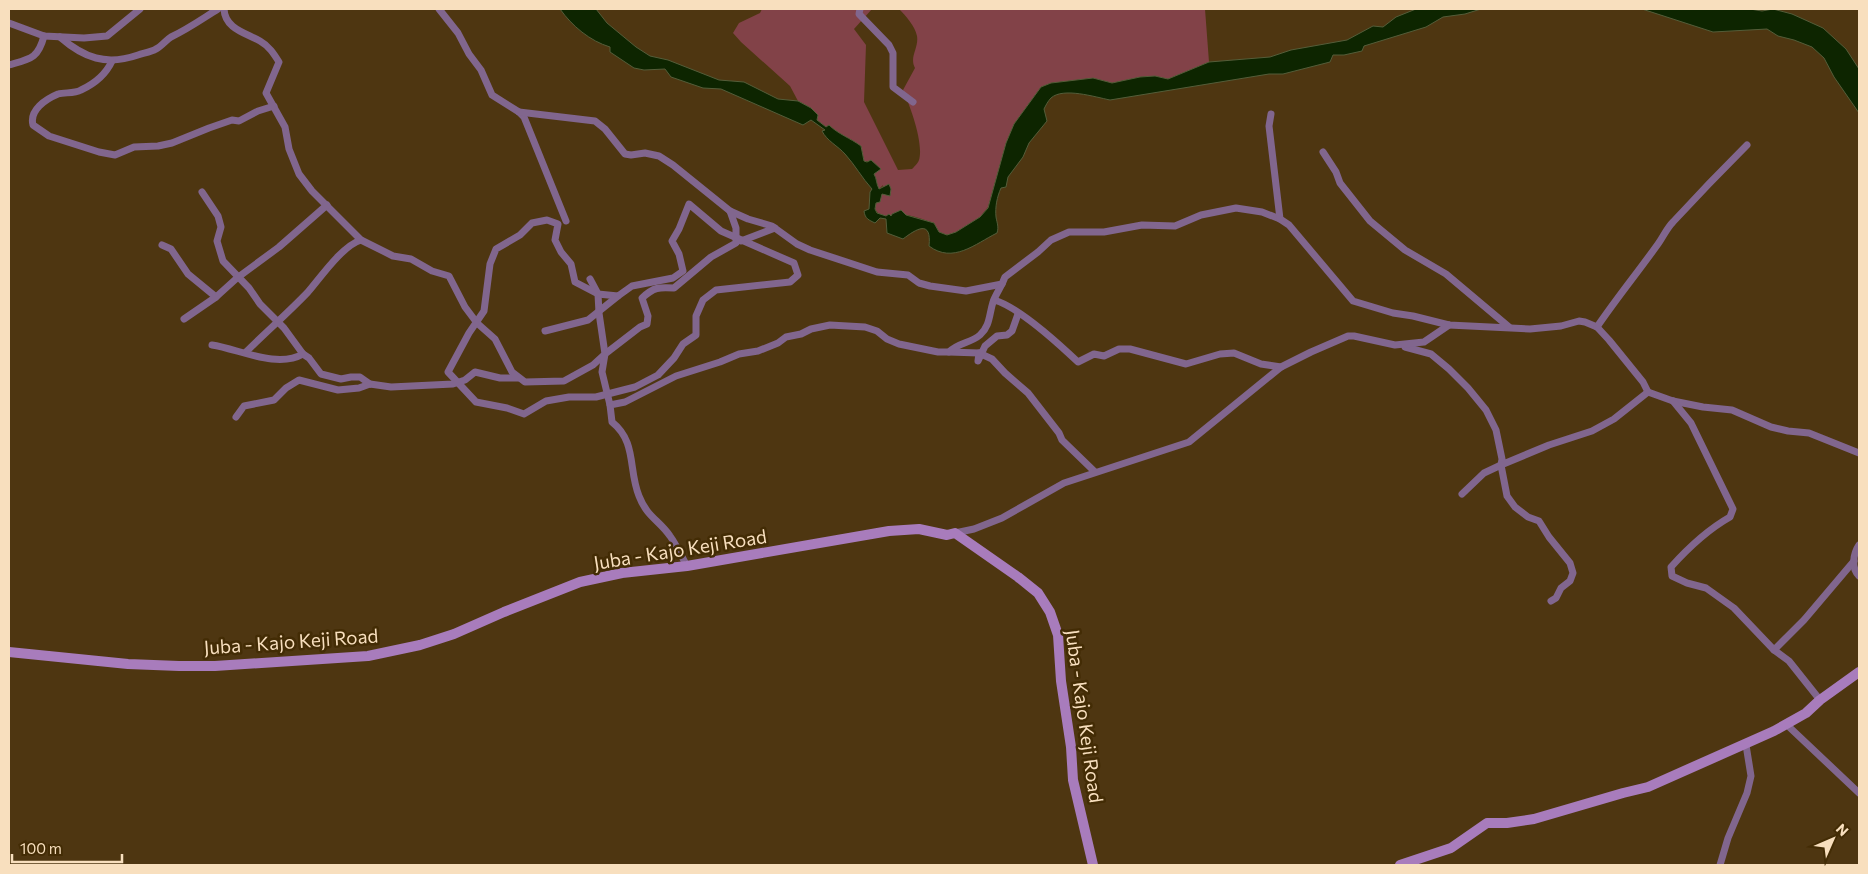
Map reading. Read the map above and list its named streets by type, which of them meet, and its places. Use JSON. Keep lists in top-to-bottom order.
{
  "streets": {
    "main road": ["Juba - Kajo Keji Road"]
  },
  "scale_bar": "100 m",
  "north": "top right"
}
